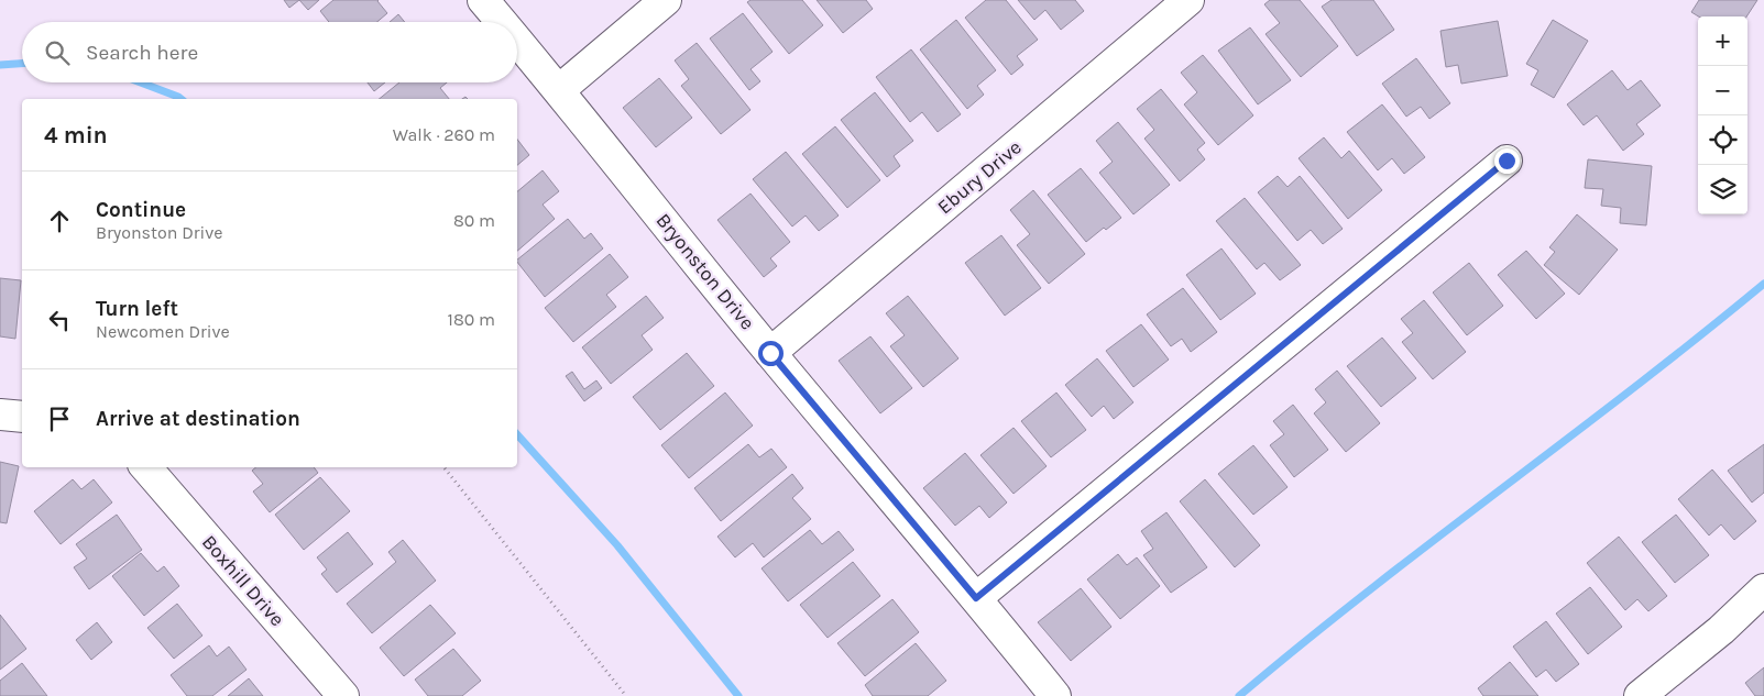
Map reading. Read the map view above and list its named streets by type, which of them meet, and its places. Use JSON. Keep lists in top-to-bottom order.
{
  "streets": {
    "street": ["Ebury Drive", "Bryonston Drive", "Boxhill Drive"]
  },
  "crossings": [
    ["Ebury Drive", "Bryonston Drive"]
  ],
  "page": {
    "map_buttons": ["+", "−"],
    "search": "Search here",
    "heading": ["4 min", "Walk · 260 m"],
    "list": [
      ["Continue", "Bryonston Drive", "80 m"],
      ["Turn left", "Newcomen Drive", "180 m"],
      "Arrive at destination"
    ]
  }
}
